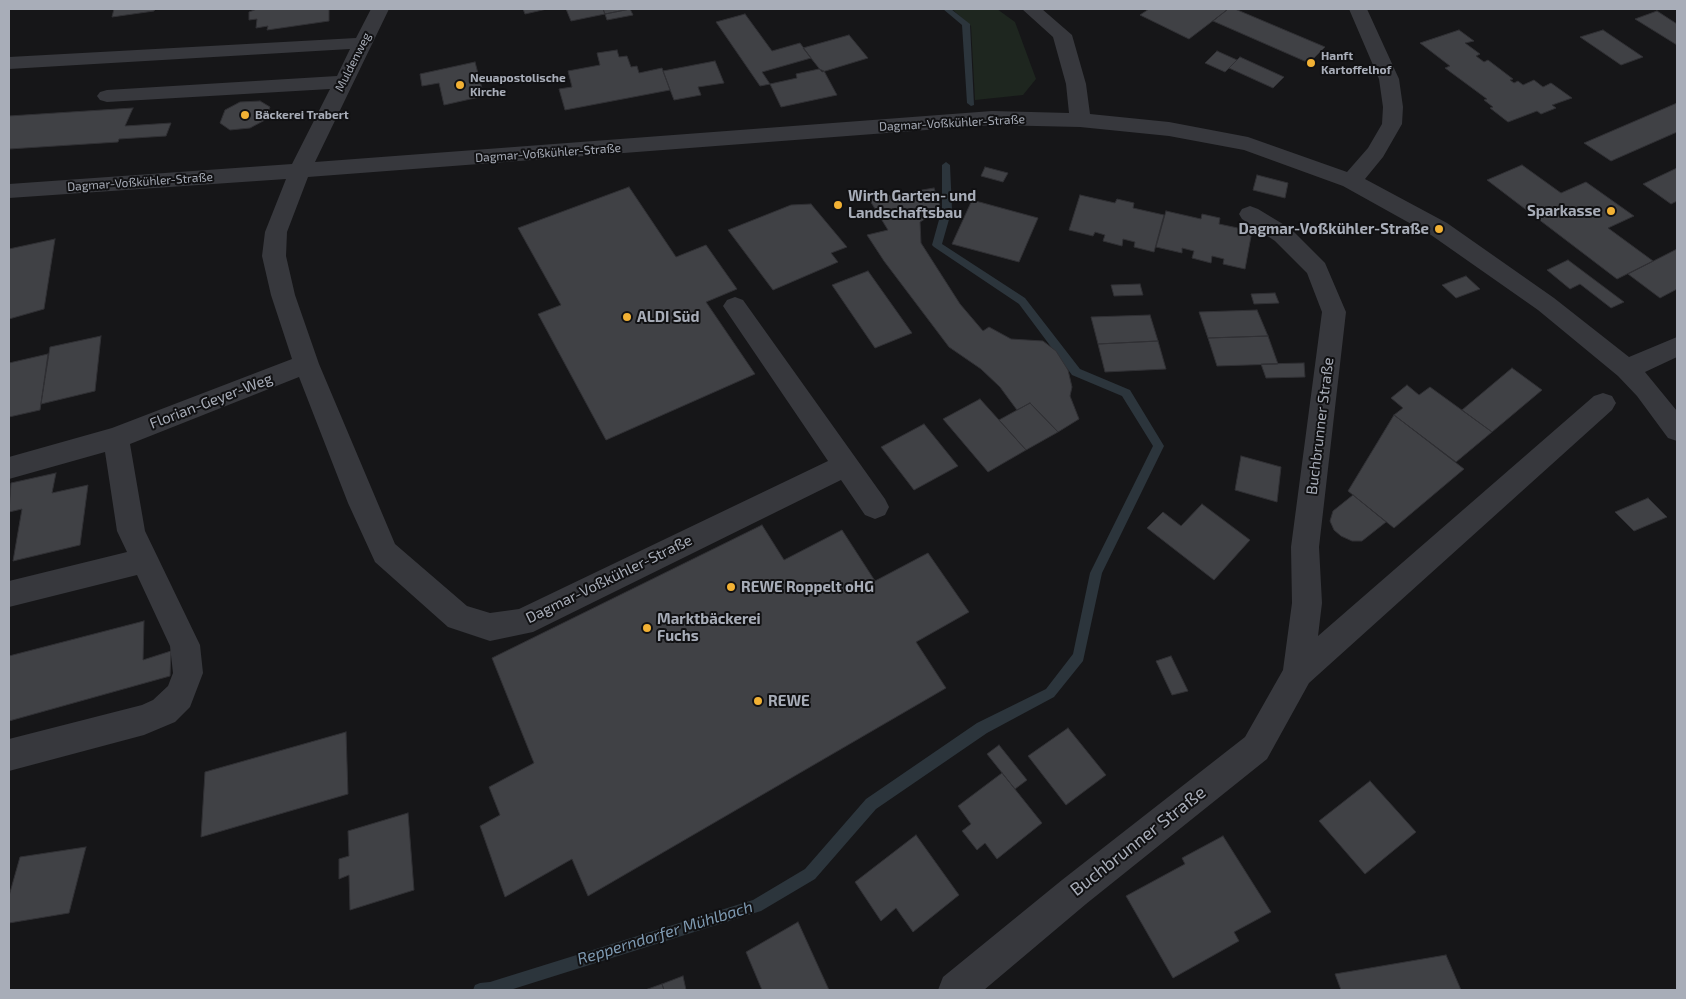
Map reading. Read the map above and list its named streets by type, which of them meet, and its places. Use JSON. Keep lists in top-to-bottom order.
{
  "streets": {
    "street": [
      "Muldenweg",
      "Dagmar-Voßkühler-Straße",
      "Florian-Geyer-Weg",
      "Buchbrunner Straße"
    ]
  },
  "crossings": [
    ["Muldenweg", "Dagmar-Voßkühler-Straße"],
    ["Dagmar-Voßkühler-Straße", "Florian-Geyer-Weg"]
  ],
  "water": ["Repperndorfer Mühlbach"],
  "places": [
    "Hanft Kartoffelhof",
    "Neuapostolische Kirche",
    "Bäckerei Trabert",
    "Wirth Garten- und Landschaftsbau",
    "Sparkasse",
    "Dagmar-Voßkühler-Straße",
    "ALDI Süd",
    "REWE Roppelt oHG",
    "Marktbäckerei Fuchs",
    "REWE"
  ]
}
